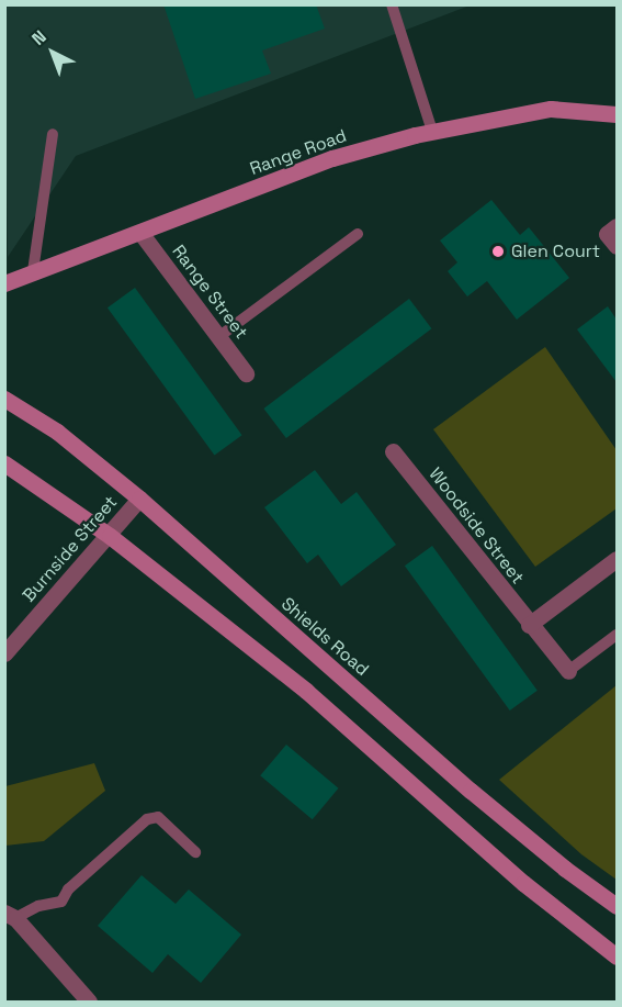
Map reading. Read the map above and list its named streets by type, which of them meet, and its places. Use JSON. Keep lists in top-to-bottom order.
{
  "streets": {
    "main road": ["Range Road", "Shields Road"],
    "street": ["Range Street", "Woodside Street", "Burnside Street"]
  },
  "crossings": [
    ["Range Road", "Range Street"],
    ["Burnside Street", "Shields Road"]
  ],
  "places": ["Glen Court"],
  "north": "top left"
}
